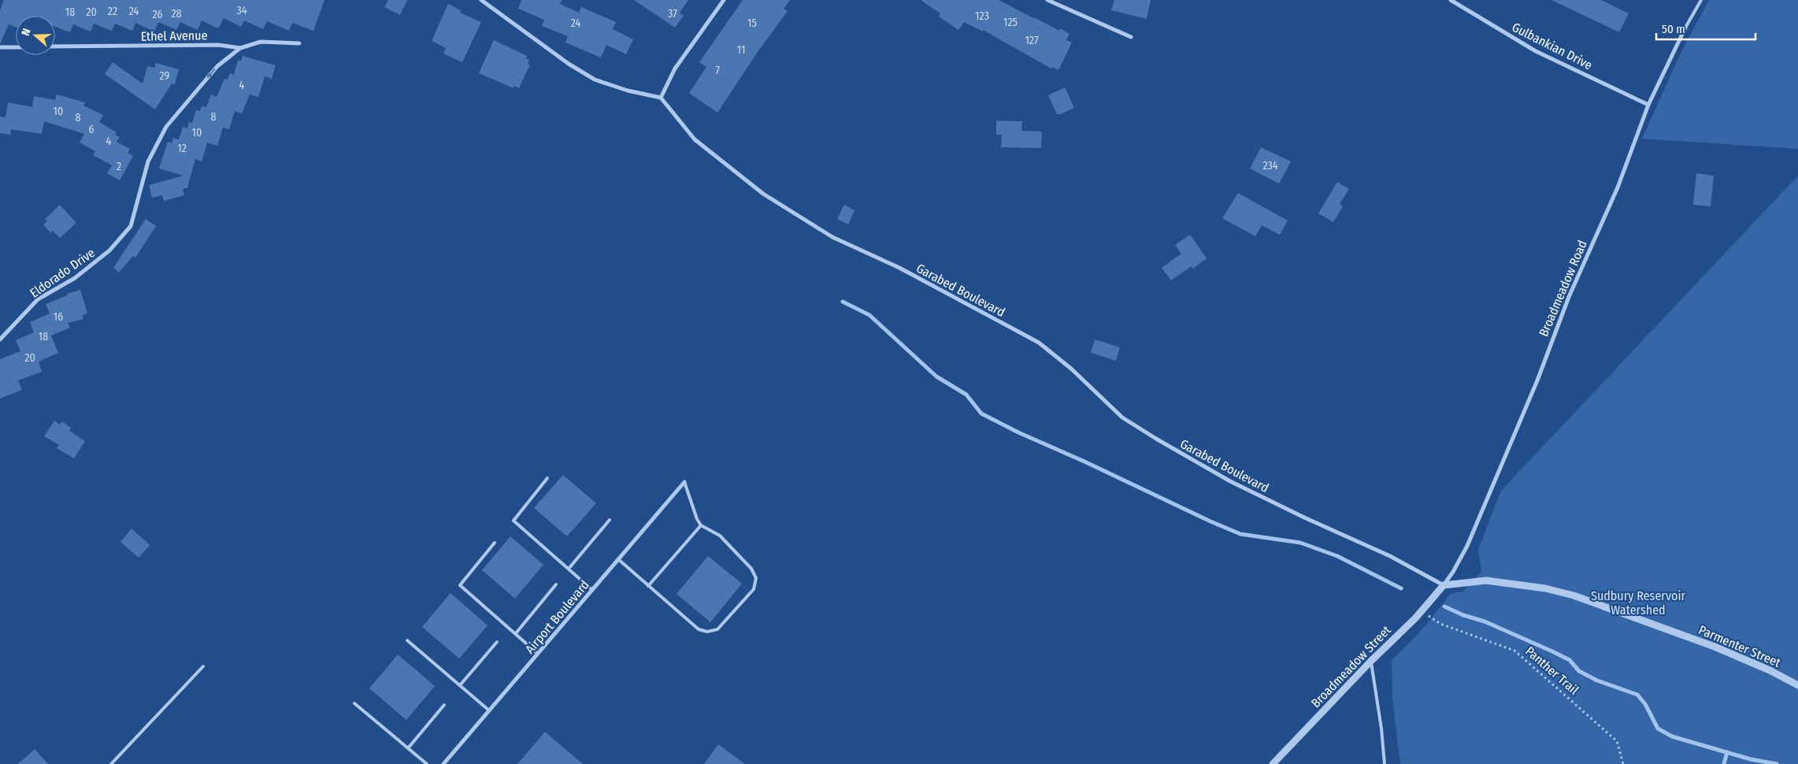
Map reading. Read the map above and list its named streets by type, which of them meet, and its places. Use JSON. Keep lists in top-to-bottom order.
{
  "streets": {
    "street": [
      "Ethel Avenue",
      "Gulbankian Drive",
      "Eldorado Drive",
      "Broadmeadow Road",
      "Garabed Boulevard",
      "Airport Boulevard",
      "Parmenter Street",
      "Broadmeadow Street"
    ],
    "path": ["Panther Trail"]
  },
  "crossings": [
    ["Ethel Avenue", "Eldorado Drive"],
    ["Gulbankian Drive", "Broadmeadow Road"],
    ["Broadmeadow Road", "Garabed Boulevard"],
    ["Broadmeadow Road", "Parmenter Street"],
    ["Broadmeadow Road", "Broadmeadow Street"],
    ["Garabed Boulevard", "Parmenter Street"],
    ["Garabed Boulevard", "Broadmeadow Street"],
    ["Parmenter Street", "Broadmeadow Street"],
    ["Broadmeadow Street", "Panther Trail"]
  ],
  "one_way": ["Eldorado Drive"],
  "parks": ["Sudbury Reservoir Watershed"],
  "house_numbers": [
    "34",
    "22",
    "24",
    "18",
    "20",
    "28",
    "37",
    "26",
    "123",
    "125",
    "24",
    "15",
    "127",
    "11",
    "7",
    "29",
    "4",
    "10",
    "8",
    "8",
    "6",
    "10",
    "4",
    "12",
    "234",
    "2",
    "16",
    "18",
    "20"
  ],
  "scale_bar": "50 m",
  "north": "left"
}
